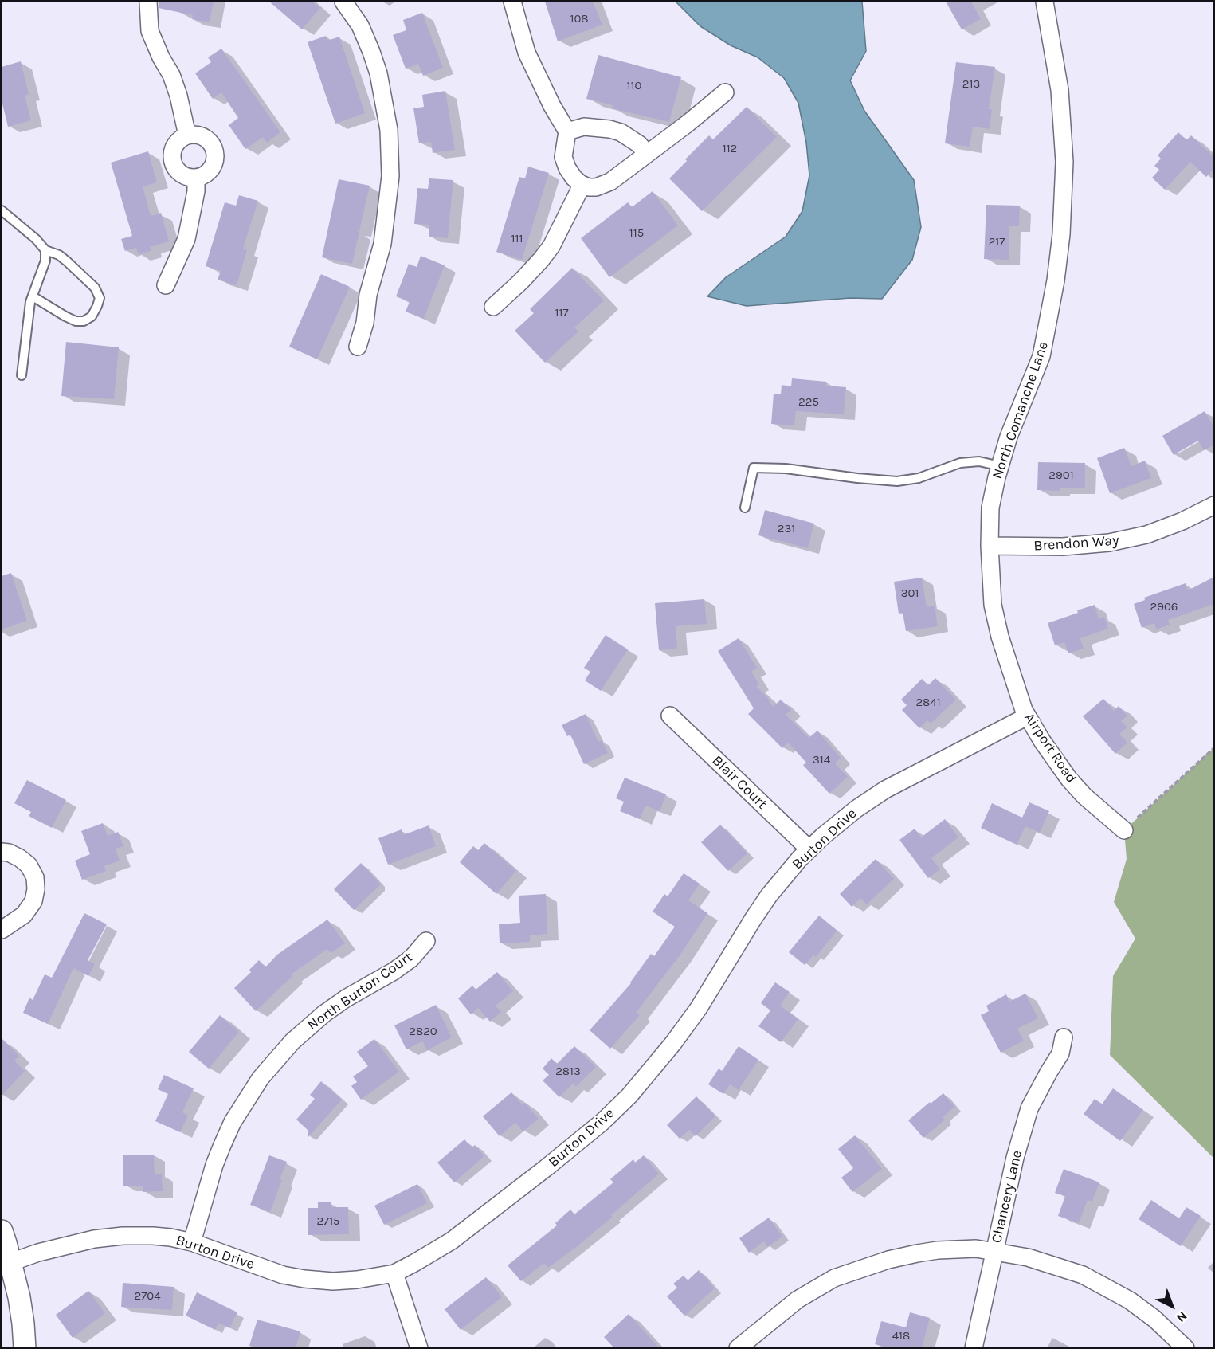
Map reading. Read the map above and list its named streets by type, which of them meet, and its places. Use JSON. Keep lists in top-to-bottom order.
{
  "streets": {
    "street": [
      "North Comanche Lane",
      "Brendon Way",
      "Airport Road",
      "Blair Court",
      "Burton Drive",
      "North Burton Court",
      "Chancery Lane"
    ]
  },
  "crossings": [
    ["North Comanche Lane", "Brendon Way"],
    ["North Comanche Lane", "Airport Road"],
    ["Airport Road", "Burton Drive"],
    ["Blair Court", "Burton Drive"],
    ["Burton Drive", "North Burton Court"]
  ],
  "house_numbers": [
    "108",
    "213",
    "110",
    "112",
    "115",
    "111",
    "217",
    "117",
    "225",
    "2901",
    "231",
    "301",
    "2906",
    "2841",
    "314",
    "2820",
    "2813",
    "2715",
    "2704",
    "418"
  ],
  "north": "bottom right"
}
